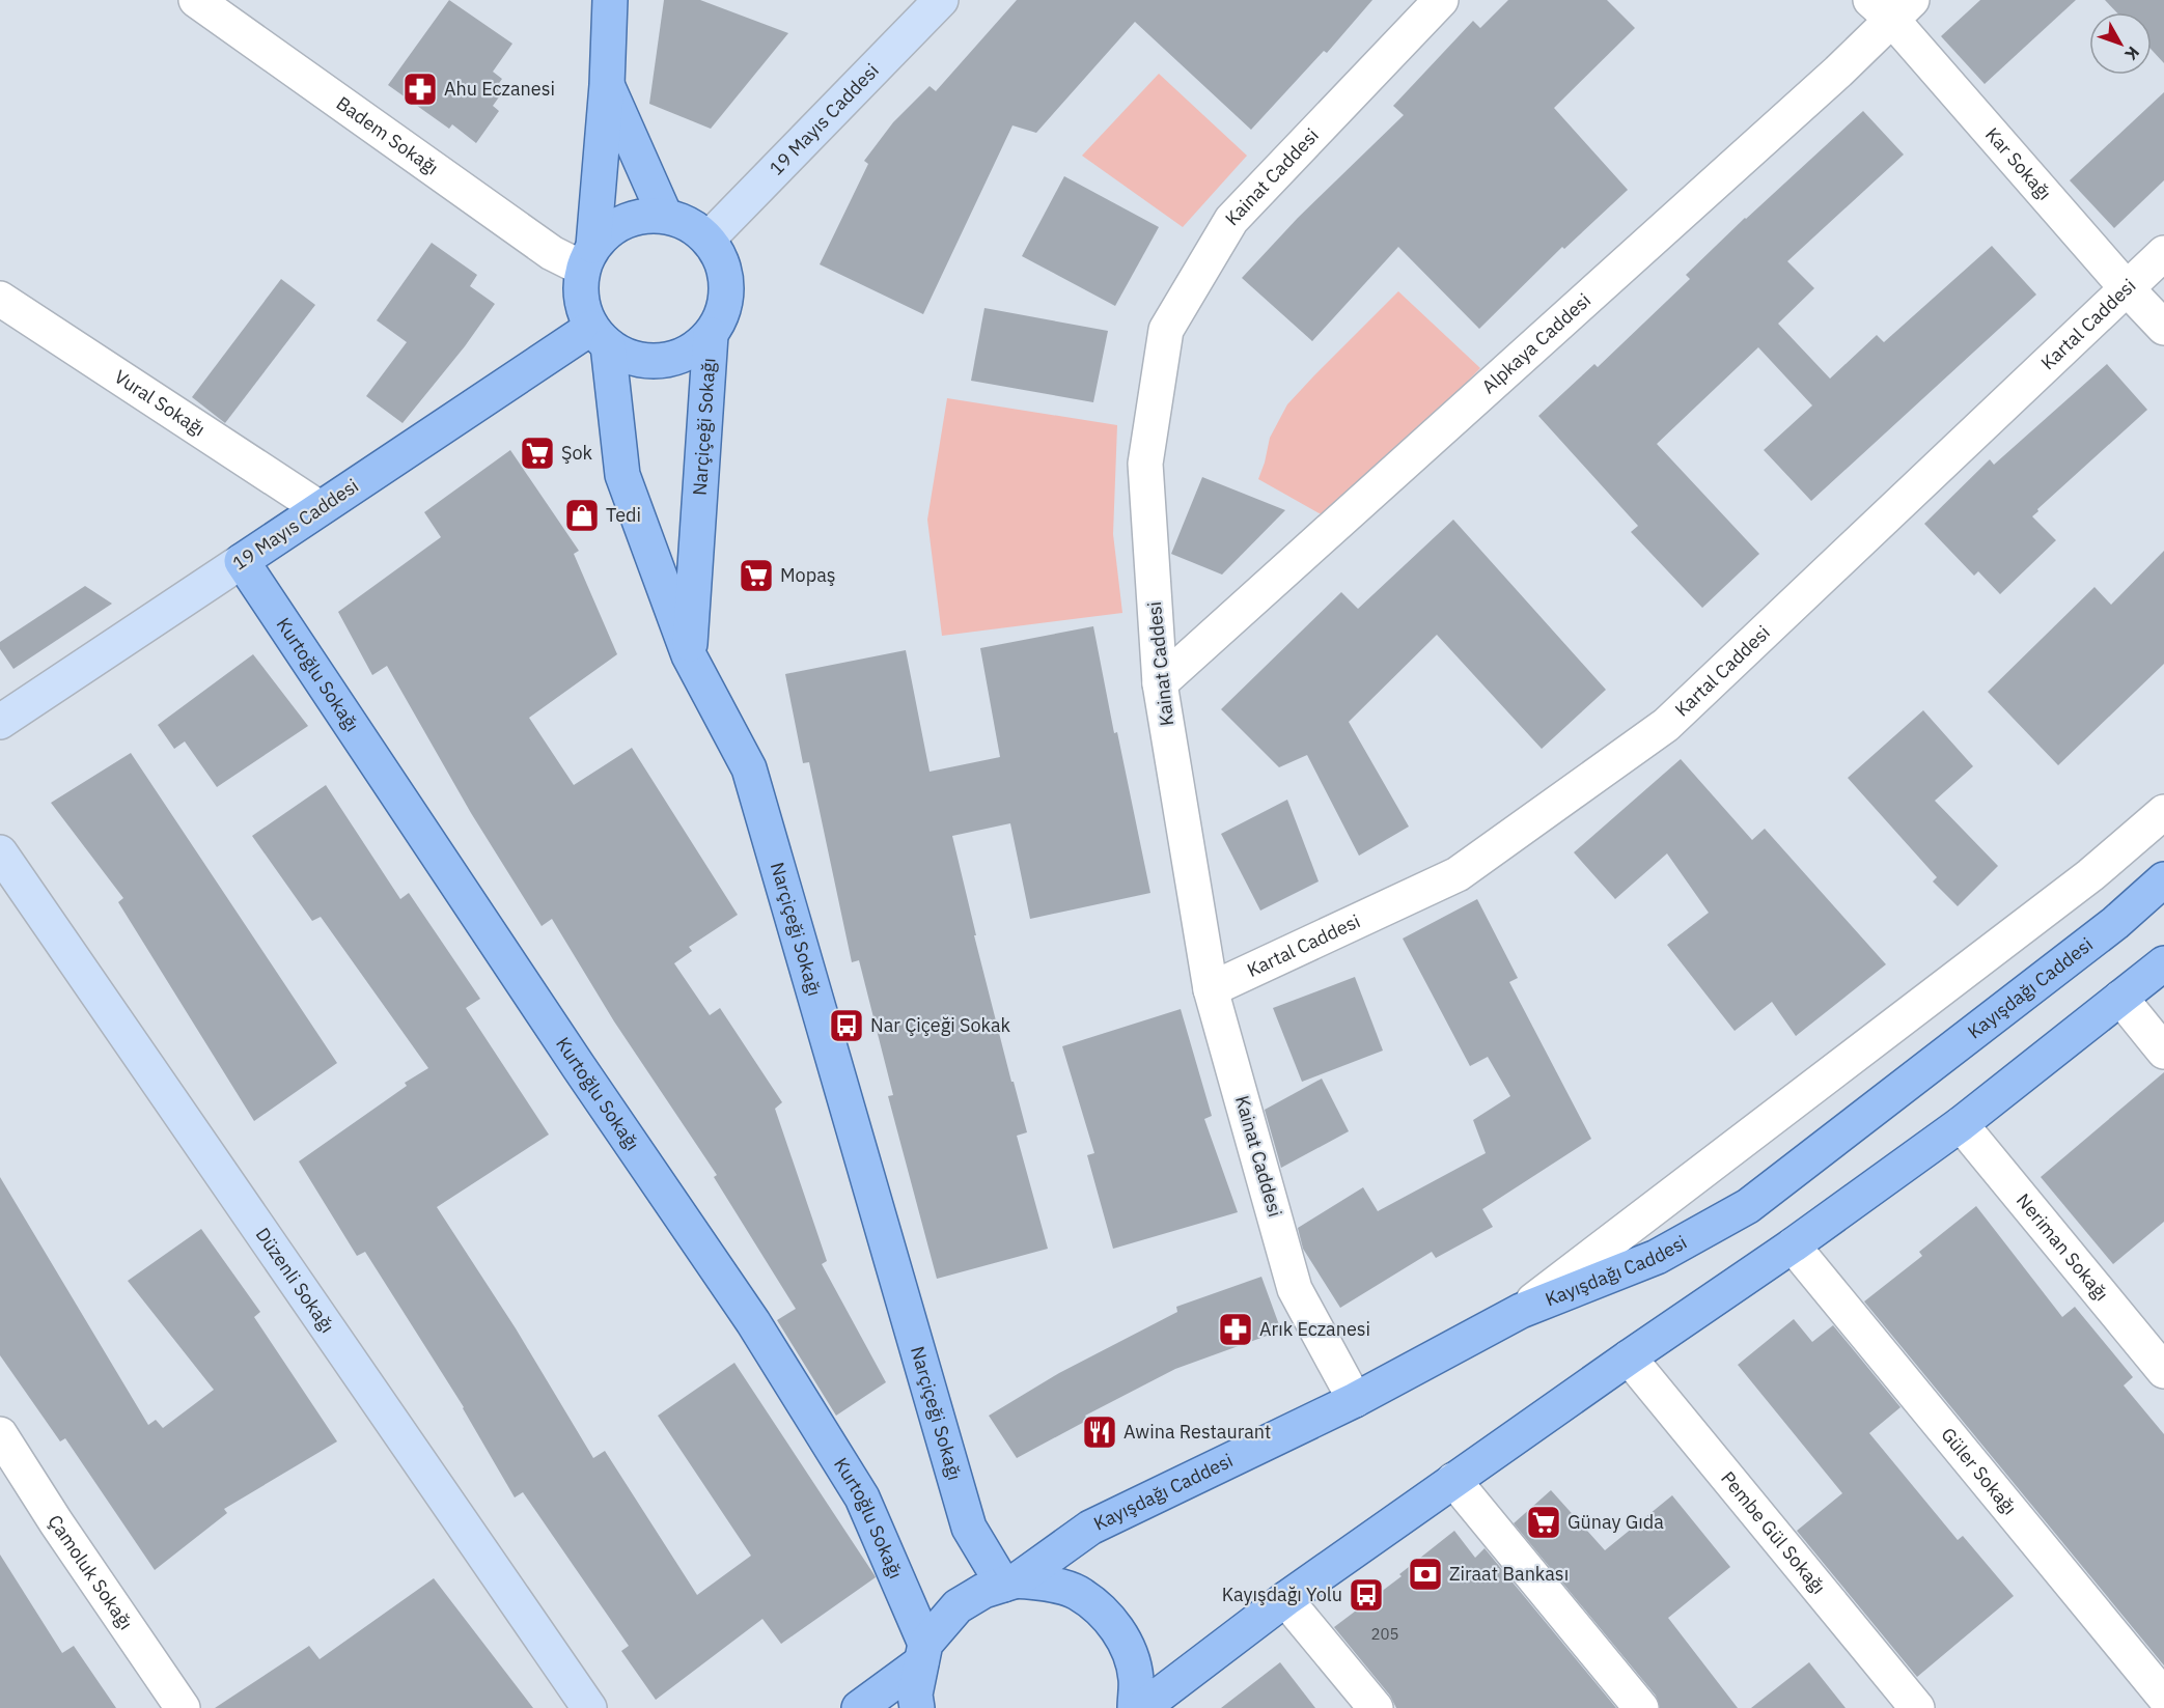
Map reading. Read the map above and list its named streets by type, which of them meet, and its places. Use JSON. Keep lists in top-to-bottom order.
{
  "streets": {
    "main road": [
      "19 Mayıs Caddesi",
      "Narçiçeği Sokağı",
      "Kurtoğlu Sokağı",
      "Kayışdağı Caddesi"
    ],
    "street": [
      "Badem Sokağı",
      "Kar Sokağı",
      "Kainat Caddesi",
      "Kartal Caddesi",
      "Alpkaya Caddesi",
      "Vural Sokağı",
      "Neriman Sokağı",
      "Düzenli Sokağı",
      "Güler Sokağı",
      "Pembe Gül Sokağı",
      "Çamoluk Sokağı"
    ]
  },
  "crossings": [
    ["19 Mayıs Caddesi", "Badem Sokağı"],
    ["19 Mayıs Caddesi", "Vural Sokağı"],
    ["19 Mayıs Caddesi", "Narçiçeği Sokağı"],
    ["19 Mayıs Caddesi", "Kurtoğlu Sokağı"],
    ["Badem Sokağı", "Narçiçeği Sokağı"],
    ["Kar Sokağı", "Kartal Caddesi"],
    ["Kar Sokağı", "Alpkaya Caddesi"],
    ["Kainat Caddesi", "Kartal Caddesi"],
    ["Kainat Caddesi", "Alpkaya Caddesi"],
    ["Kainat Caddesi", "Kayışdağı Caddesi"],
    ["Narçiçeği Sokağı", "Kayışdağı Caddesi"],
    ["Kurtoğlu Sokağı", "Kayışdağı Caddesi"]
  ],
  "places": {
    "pharmacy": ["Ahu Eczanesi", "Arık Eczanesi"],
    "supermarket": ["Şok", "Mopaş", "Günay Gıda"],
    "shop": ["Tedi"],
    "bus stop": ["Nar Çiçeği Sokak", "Kayışdağı Yolu"],
    "restaurant": ["Awina Restaurant"],
    "bank": ["Ziraat Bankası"]
  },
  "house_numbers": ["205"],
  "north": "bottom right"
}
